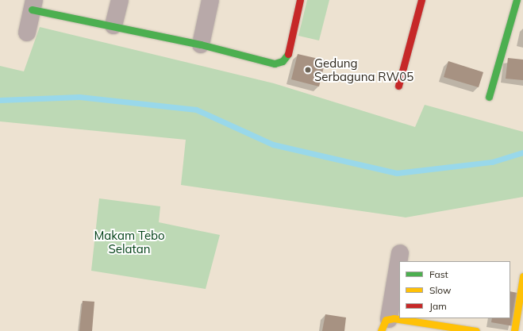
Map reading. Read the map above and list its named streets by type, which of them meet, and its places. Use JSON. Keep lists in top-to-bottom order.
{
  "parks": ["Makam Tebo Selatan"],
  "places": ["Gedung Serbaguna RW05"],
  "legend": ["Fast", "Slow", "Jam"]
}
